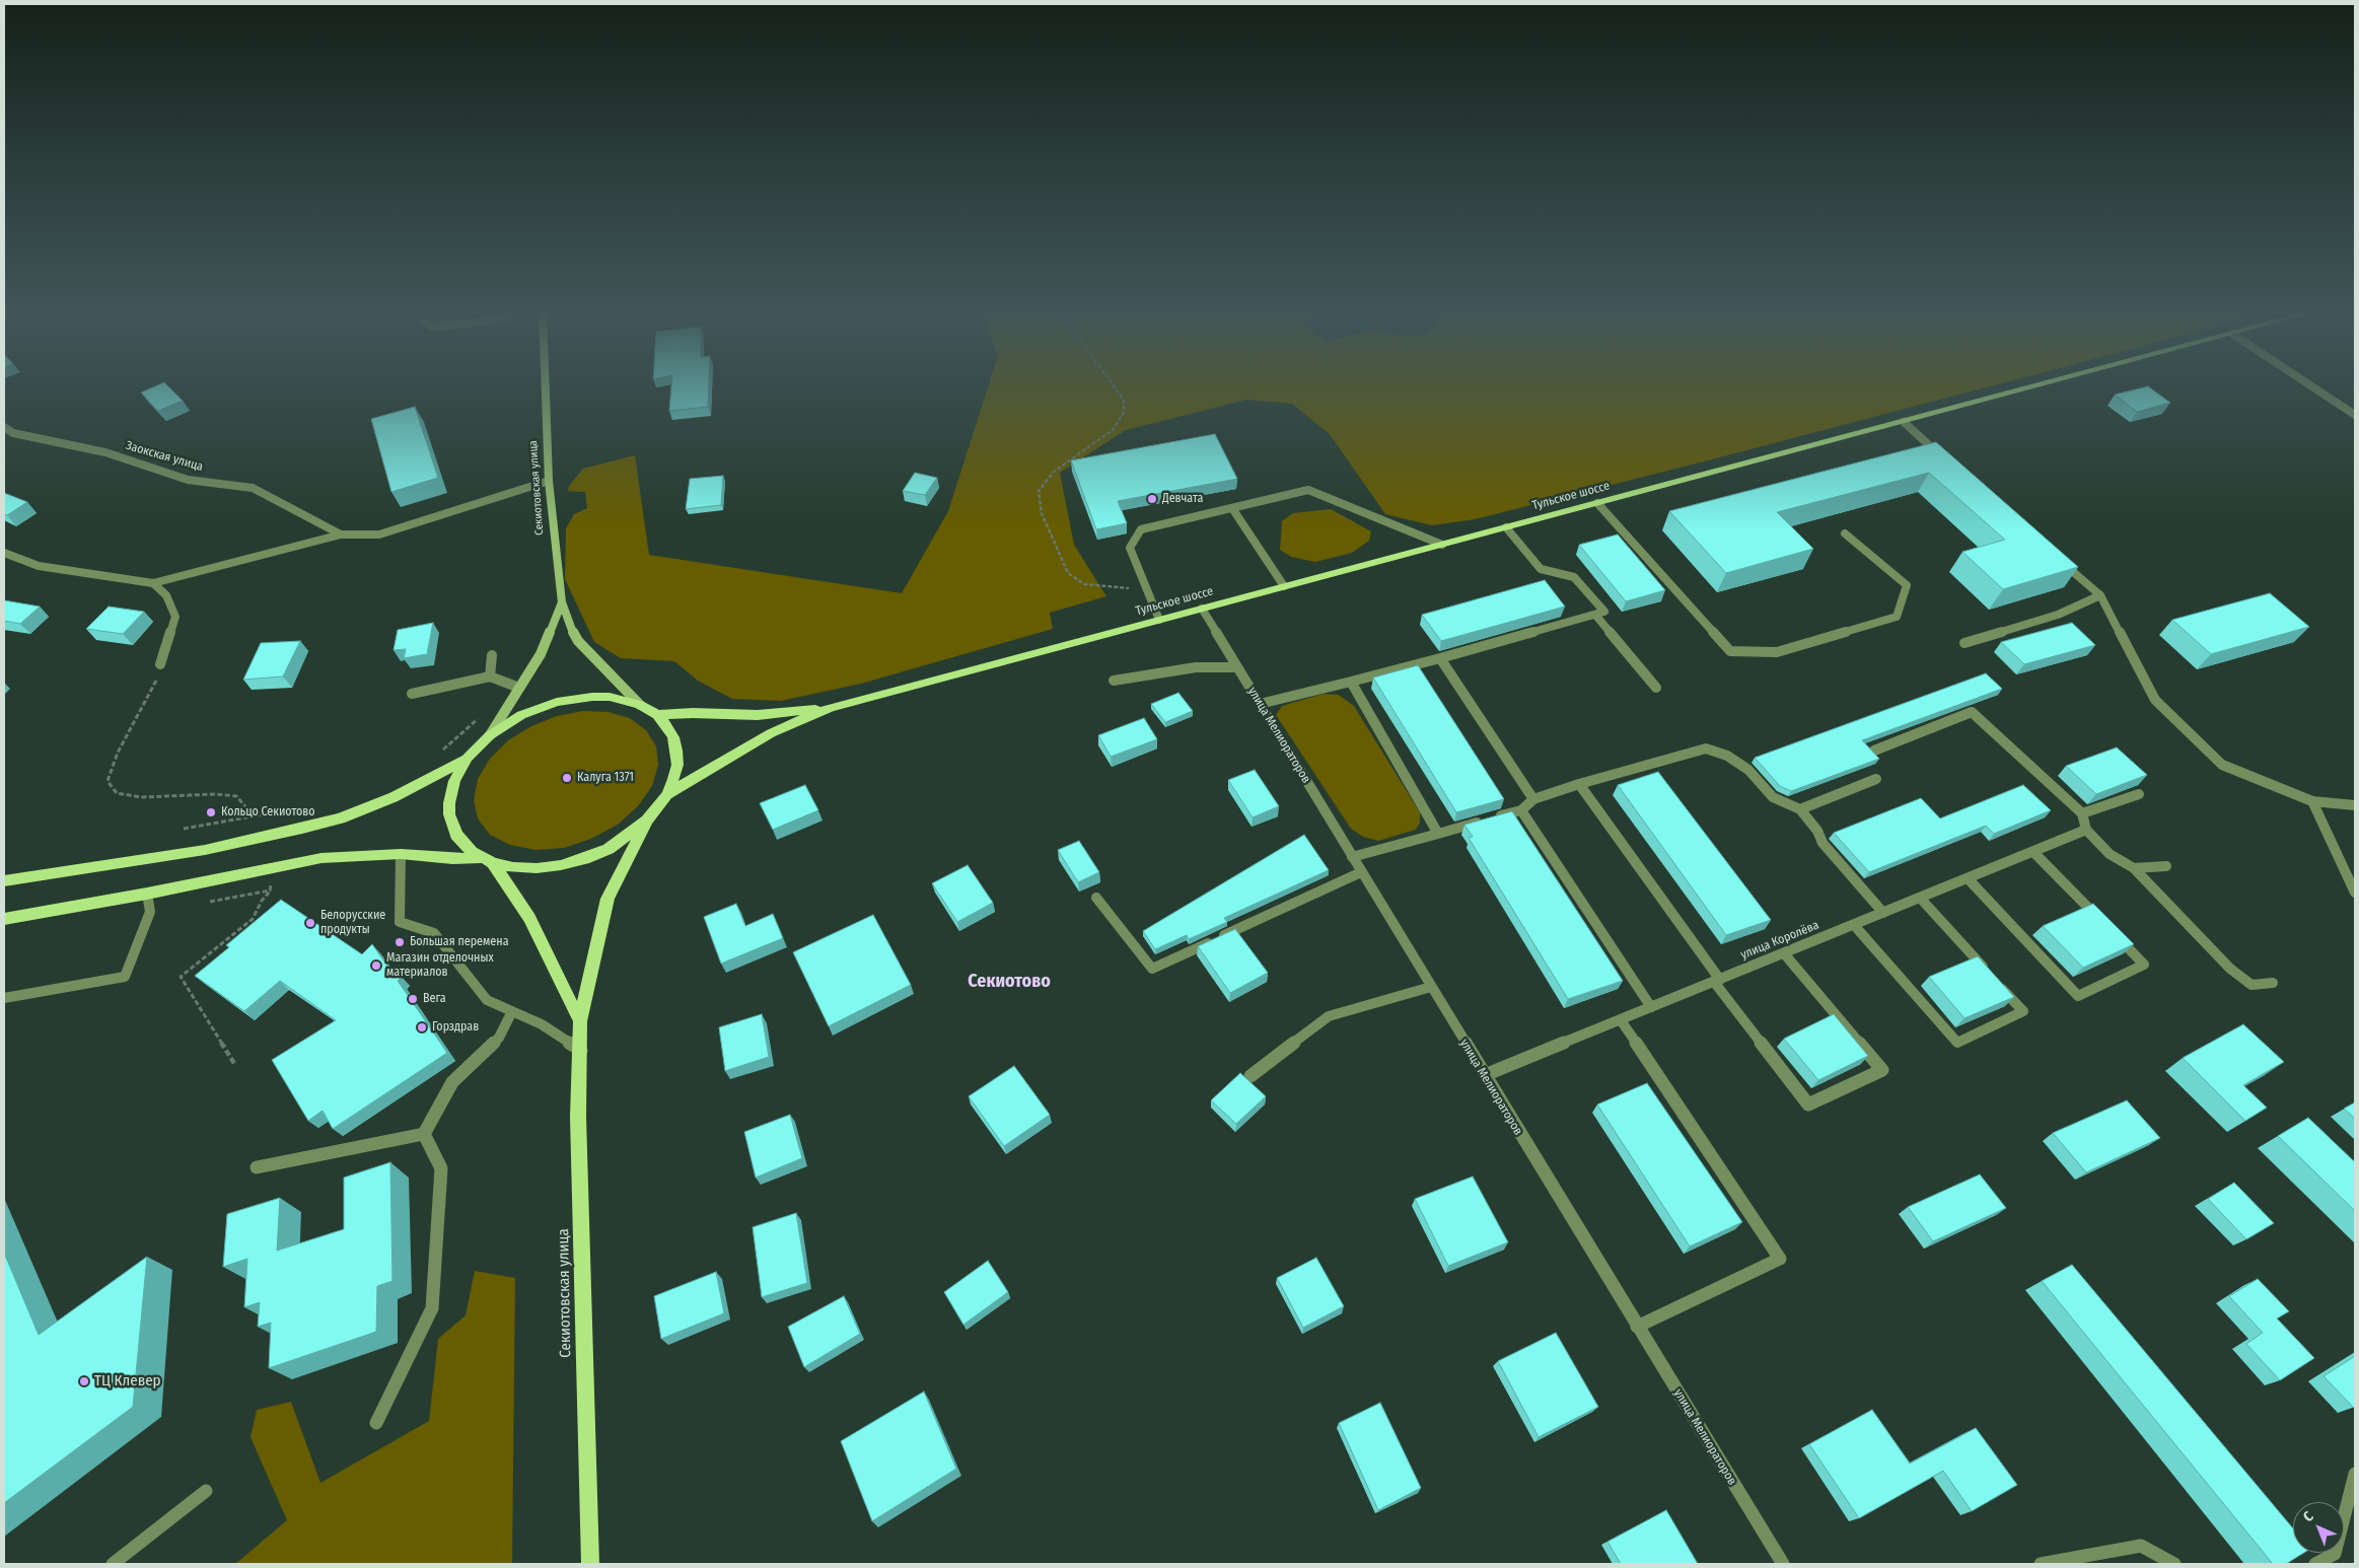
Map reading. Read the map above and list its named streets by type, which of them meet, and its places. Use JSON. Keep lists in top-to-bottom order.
{
  "streets": {
    "main road": ["Секиотовская улица", "Тульское шоссе"],
    "street": ["Заокская улица", "улица Мелиораторов", "улица Королёва"]
  },
  "crossings": [
    ["Заокская улица", "Секиотовская улица"],
    ["Тульское шоссе", "улица Мелиораторов"],
    ["улица Мелиораторов", "улица Королёва"]
  ],
  "districts": ["Секиотово"],
  "places": [
    "Девчата",
    "Калуга 1371",
    "Кольцо Секиотово",
    "Белорусские продукты",
    "Большая перемена",
    "Магазин отделочных материалов",
    "Вега",
    "Горздрав",
    "ТЦ Клевер"
  ],
  "north": "top left"
}
